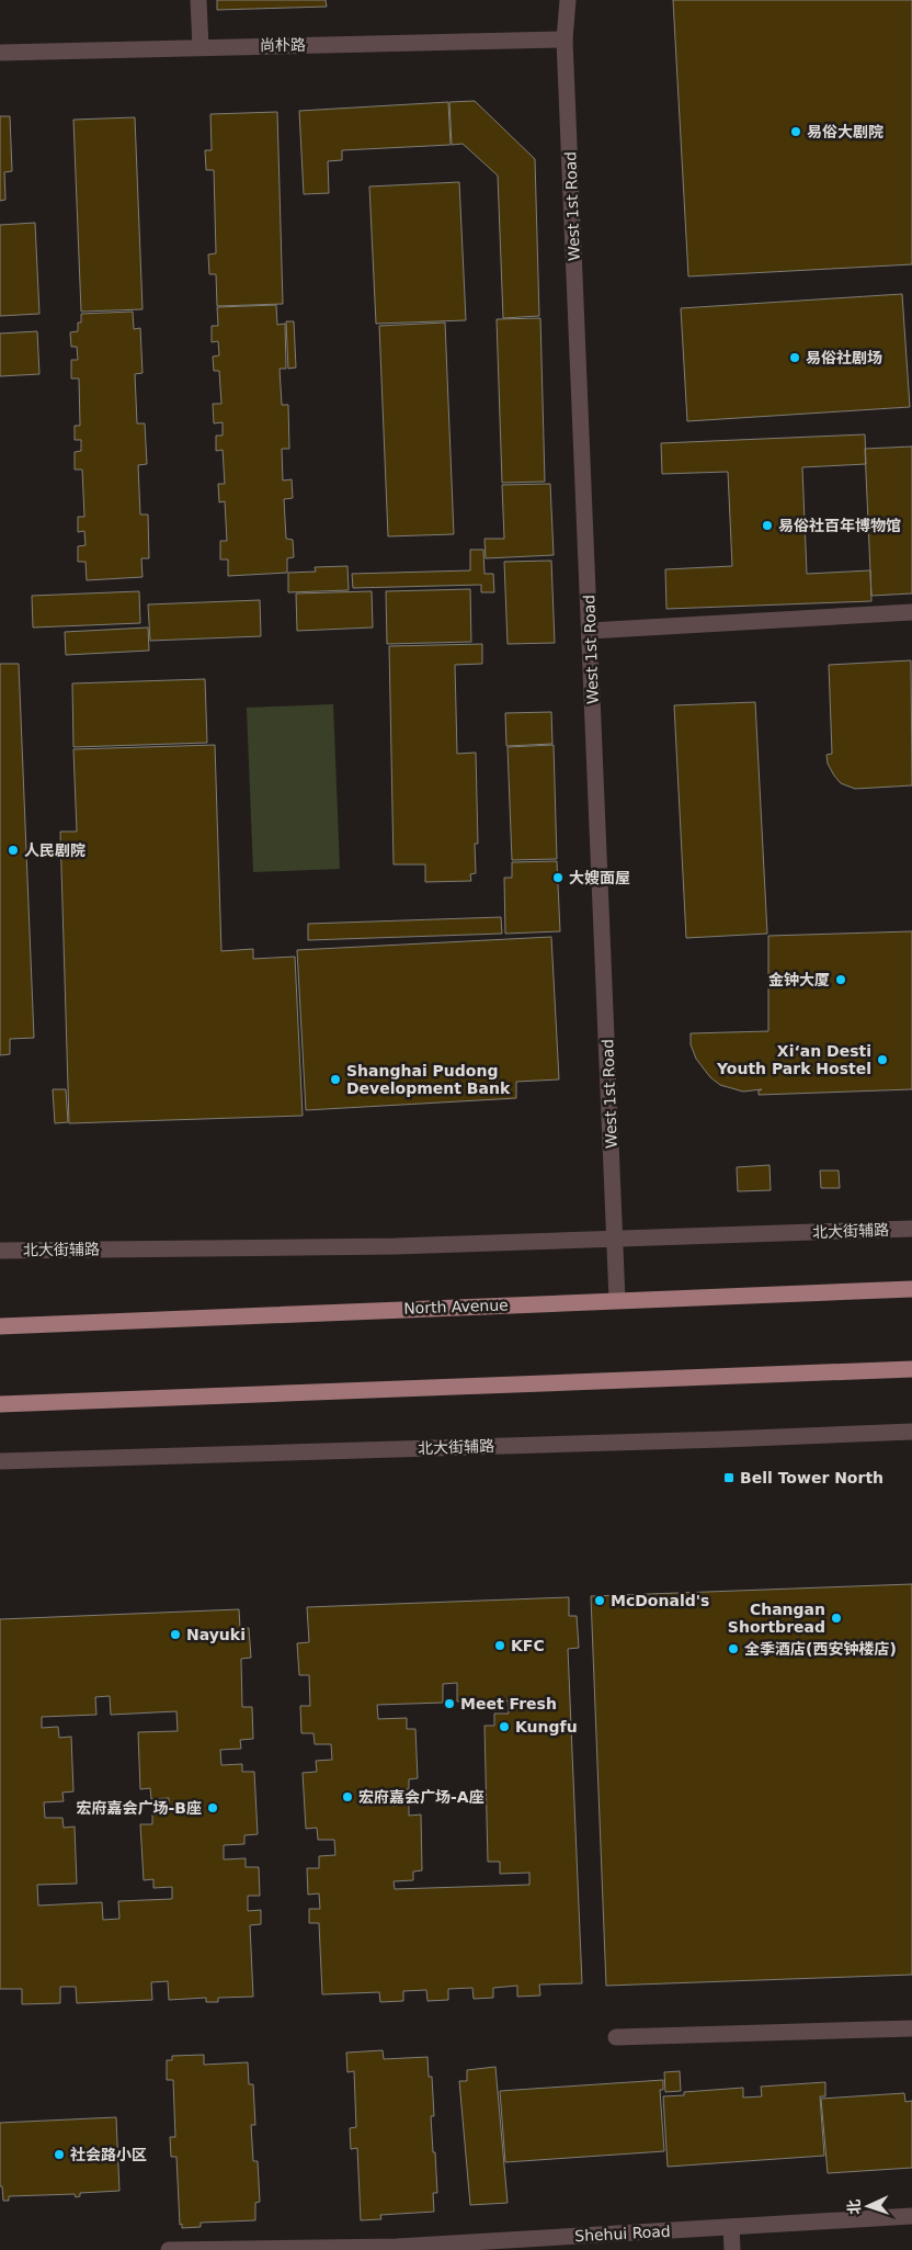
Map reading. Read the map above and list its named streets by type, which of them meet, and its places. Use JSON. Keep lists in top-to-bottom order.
{
  "streets": {
    "main road": ["North Avenue"],
    "street": [
      "尚朴路",
      "West 1st Road",
      "北大街辅路",
      "Shehui Road"
    ]
  },
  "crossings": [
    ["尚朴路", "West 1st Road"],
    ["West 1st Road", "北大街辅路"],
    ["West 1st Road", "North Avenue"]
  ],
  "places": {
    "other": [
      "易俗大剧院",
      "易俗社剧场",
      "易俗社百年博物馆",
      "人民剧院",
      "大嫂面屋",
      "金钟大厦",
      "Xi‘an Desti Youth Park Hostel",
      "Shanghai Pudong Development Bank",
      "McDonald's",
      "Changan Shortbread",
      "Nayuki",
      "KFC",
      "全季酒店(西安钟楼店)",
      "Meet Fresh",
      "Kungfu",
      "宏府嘉会广场-A座",
      "宏府嘉会广场-B座",
      "社会路小区"
    ],
    "transit": ["Bell Tower North"]
  },
  "north": "left"
}
